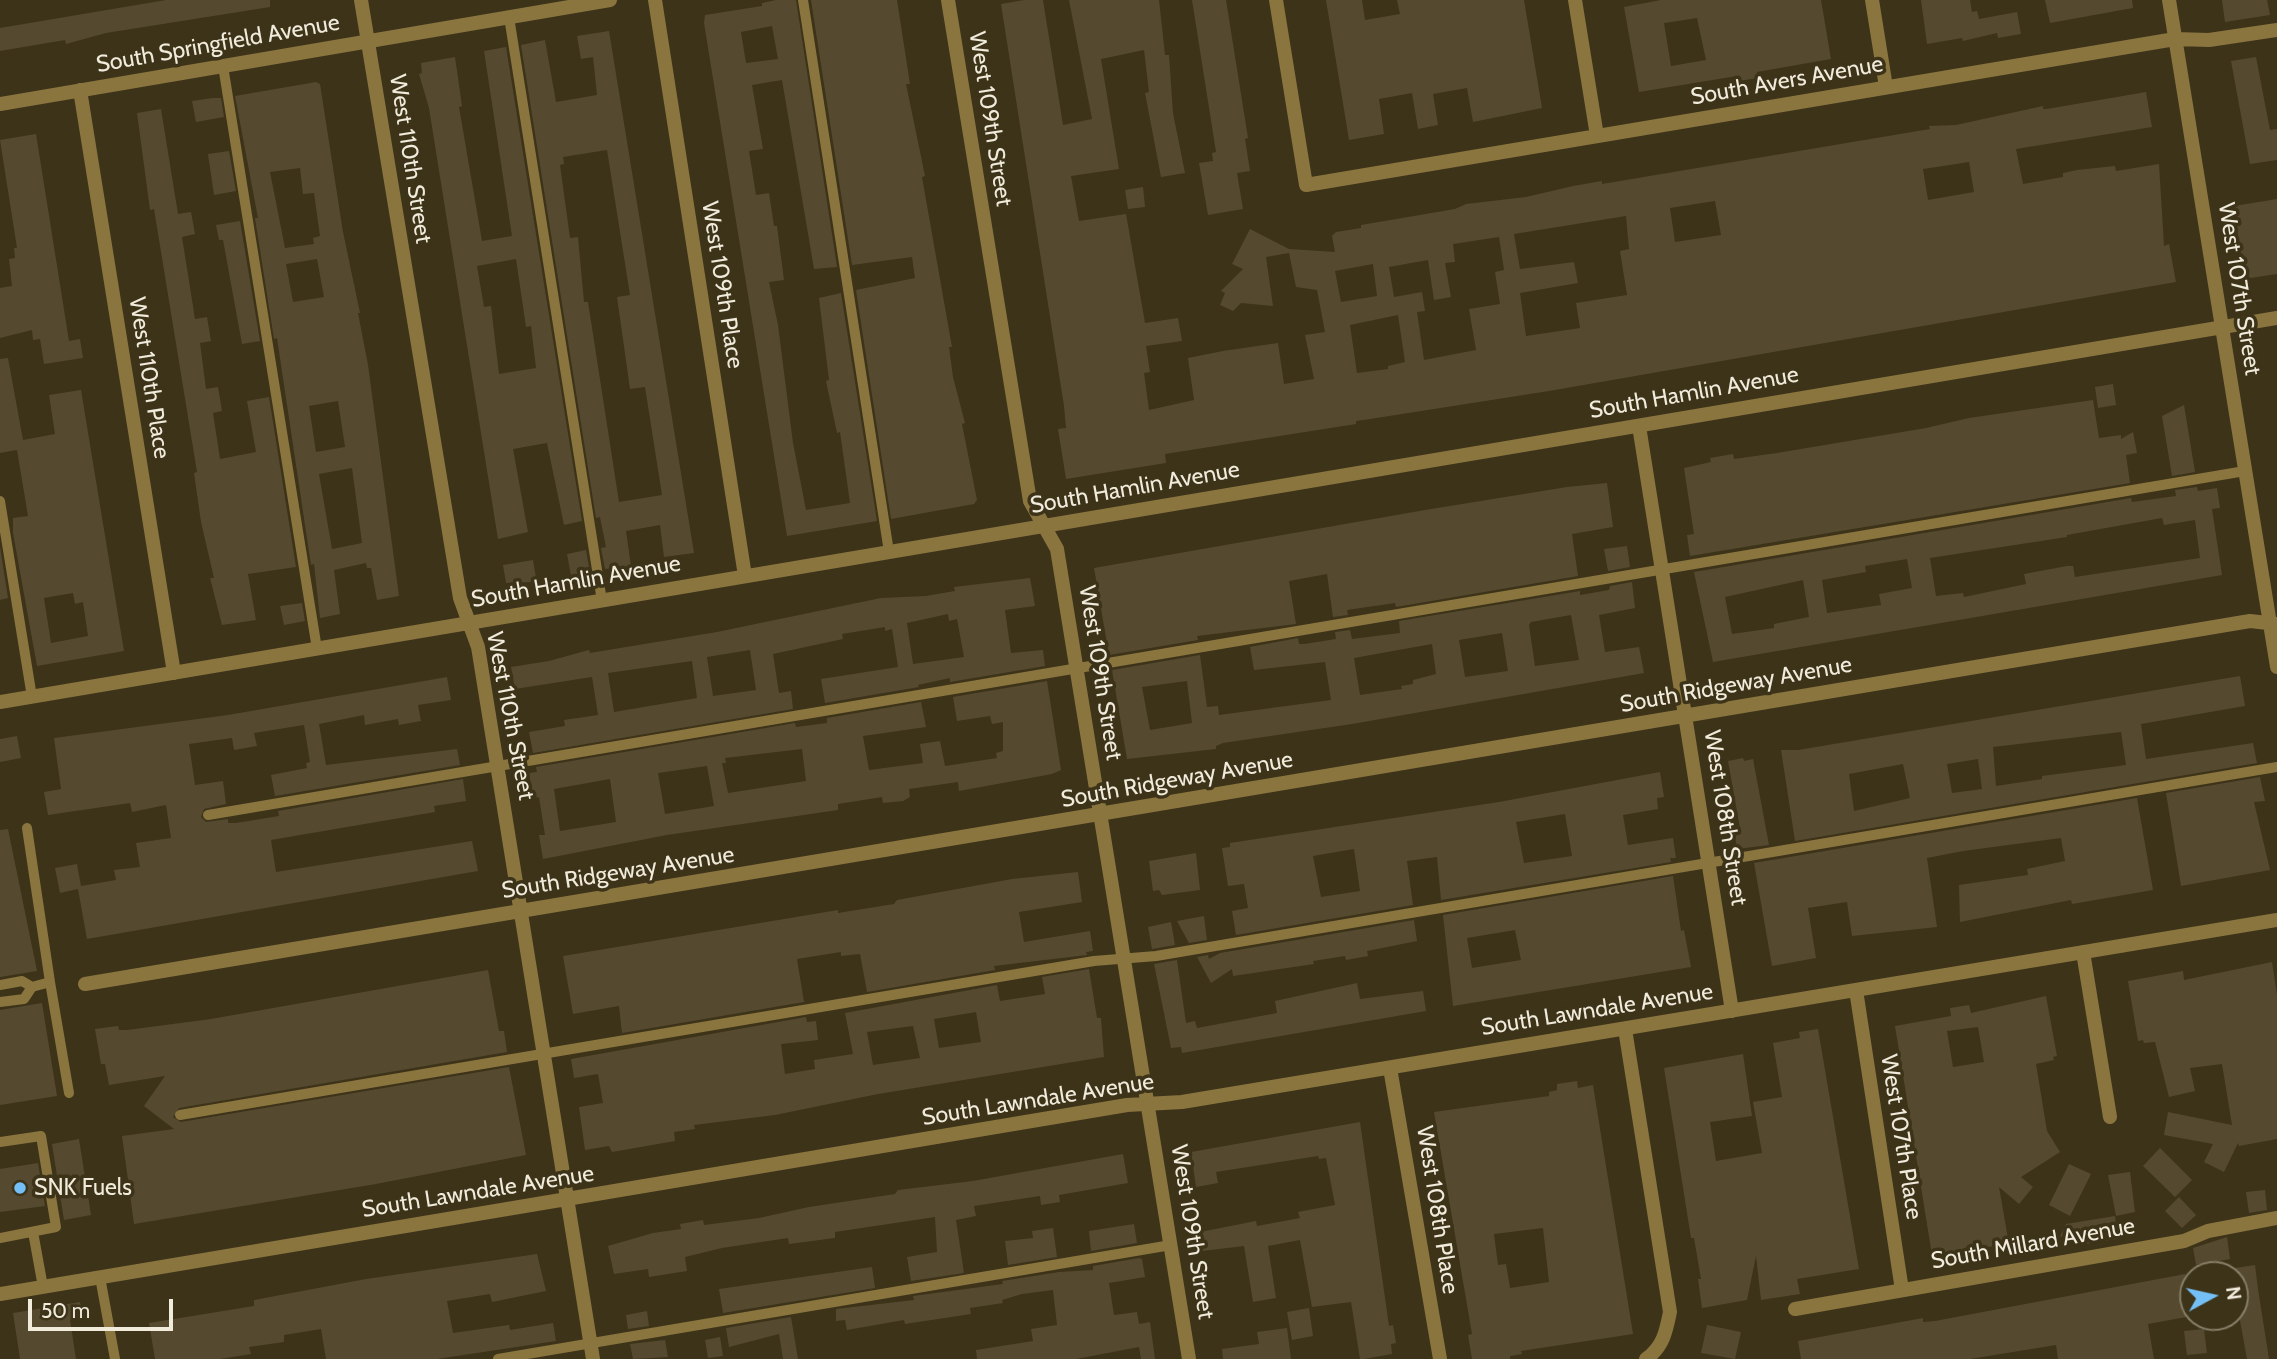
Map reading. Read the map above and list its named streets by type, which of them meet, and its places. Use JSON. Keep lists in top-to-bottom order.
{
  "streets": {
    "street": [
      "South Springfield Avenue",
      "South Avers Avenue",
      "West 109th Street",
      "West 110th Street",
      "West 109th Place",
      "West 107th Street",
      "West 110th Place",
      "South Hamlin Avenue",
      "South Ridgeway Avenue",
      "West 108th Street",
      "South Lawndale Avenue",
      "West 107th Place",
      "West 108th Place",
      "South Millard Avenue"
    ]
  },
  "crossings": [
    ["South Springfield Avenue", "West 110th Street"],
    ["South Springfield Avenue", "West 110th Place"],
    ["South Avers Avenue", "West 107th Street"],
    ["West 109th Street", "South Hamlin Avenue"],
    ["West 109th Street", "South Ridgeway Avenue"],
    ["West 109th Street", "South Lawndale Avenue"],
    ["West 110th Street", "South Hamlin Avenue"],
    ["West 110th Street", "South Ridgeway Avenue"],
    ["West 110th Street", "South Lawndale Avenue"],
    ["West 109th Place", "South Hamlin Avenue"],
    ["West 107th Street", "South Hamlin Avenue"],
    ["West 107th Street", "South Ridgeway Avenue"],
    ["West 110th Place", "South Hamlin Avenue"],
    ["South Hamlin Avenue", "West 108th Street"],
    ["South Ridgeway Avenue", "West 108th Street"],
    ["West 108th Street", "South Lawndale Avenue"],
    ["South Lawndale Avenue", "West 107th Place"],
    ["South Lawndale Avenue", "West 108th Place"],
    ["West 107th Place", "South Millard Avenue"]
  ],
  "places": ["SNK Fuels"],
  "scale_bar": "50 m",
  "north": "right"
}
